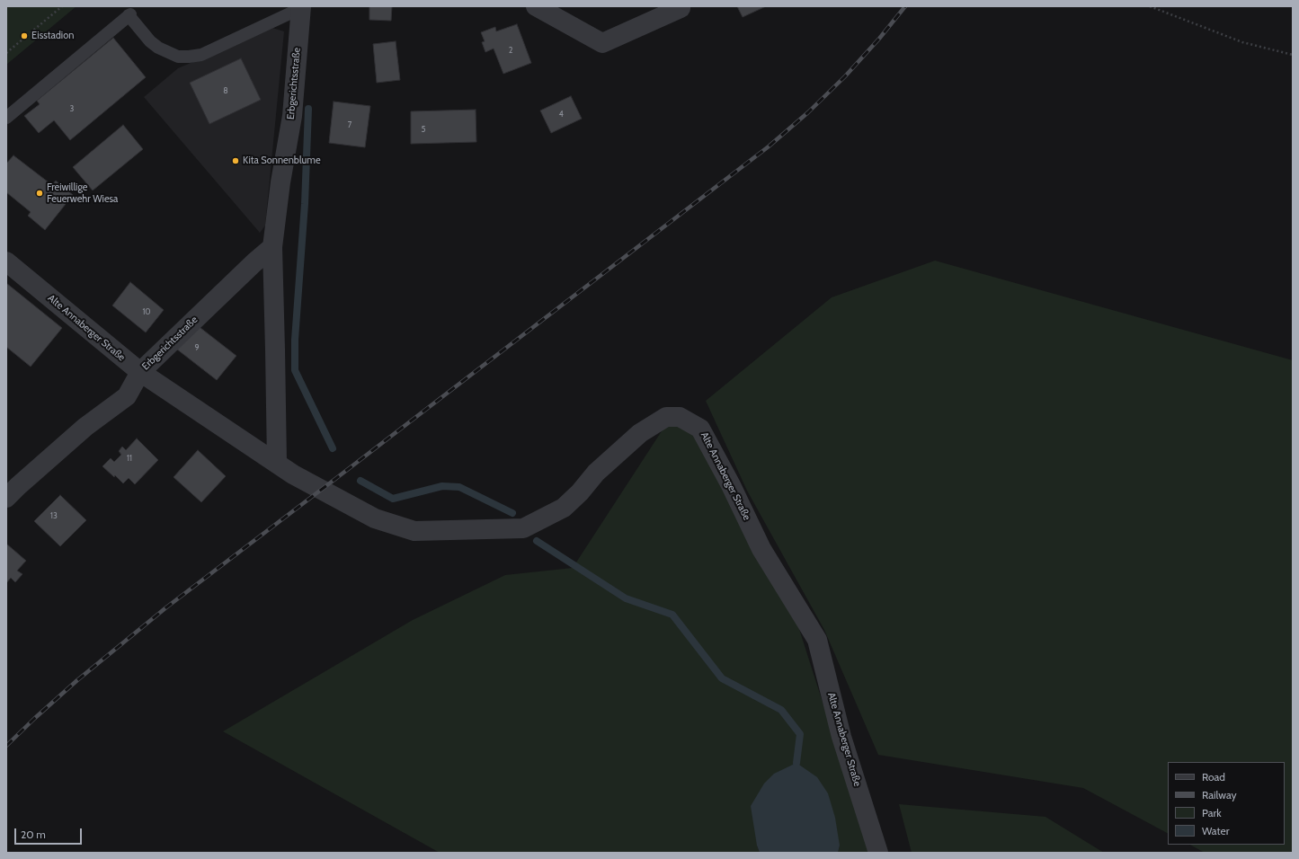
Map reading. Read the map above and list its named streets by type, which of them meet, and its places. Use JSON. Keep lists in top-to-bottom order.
{
  "streets": {
    "street": ["Erbgerichtsstraße", "Alte Annaberger Straße"]
  },
  "crossings": [
    ["Erbgerichtsstraße", "Alte Annaberger Straße"]
  ],
  "places": ["Eisstadion", "Kita Sonnenblume", "Freiwillige Feuerwehr Wiesa"],
  "house_numbers": [
    "2",
    "8",
    "3",
    "4",
    "7",
    "5",
    "10",
    "9",
    "11",
    "13"
  ],
  "legend": [
    "Road",
    "Railway",
    "Park",
    "Water"
  ],
  "scale_bar": "20 m"
}
